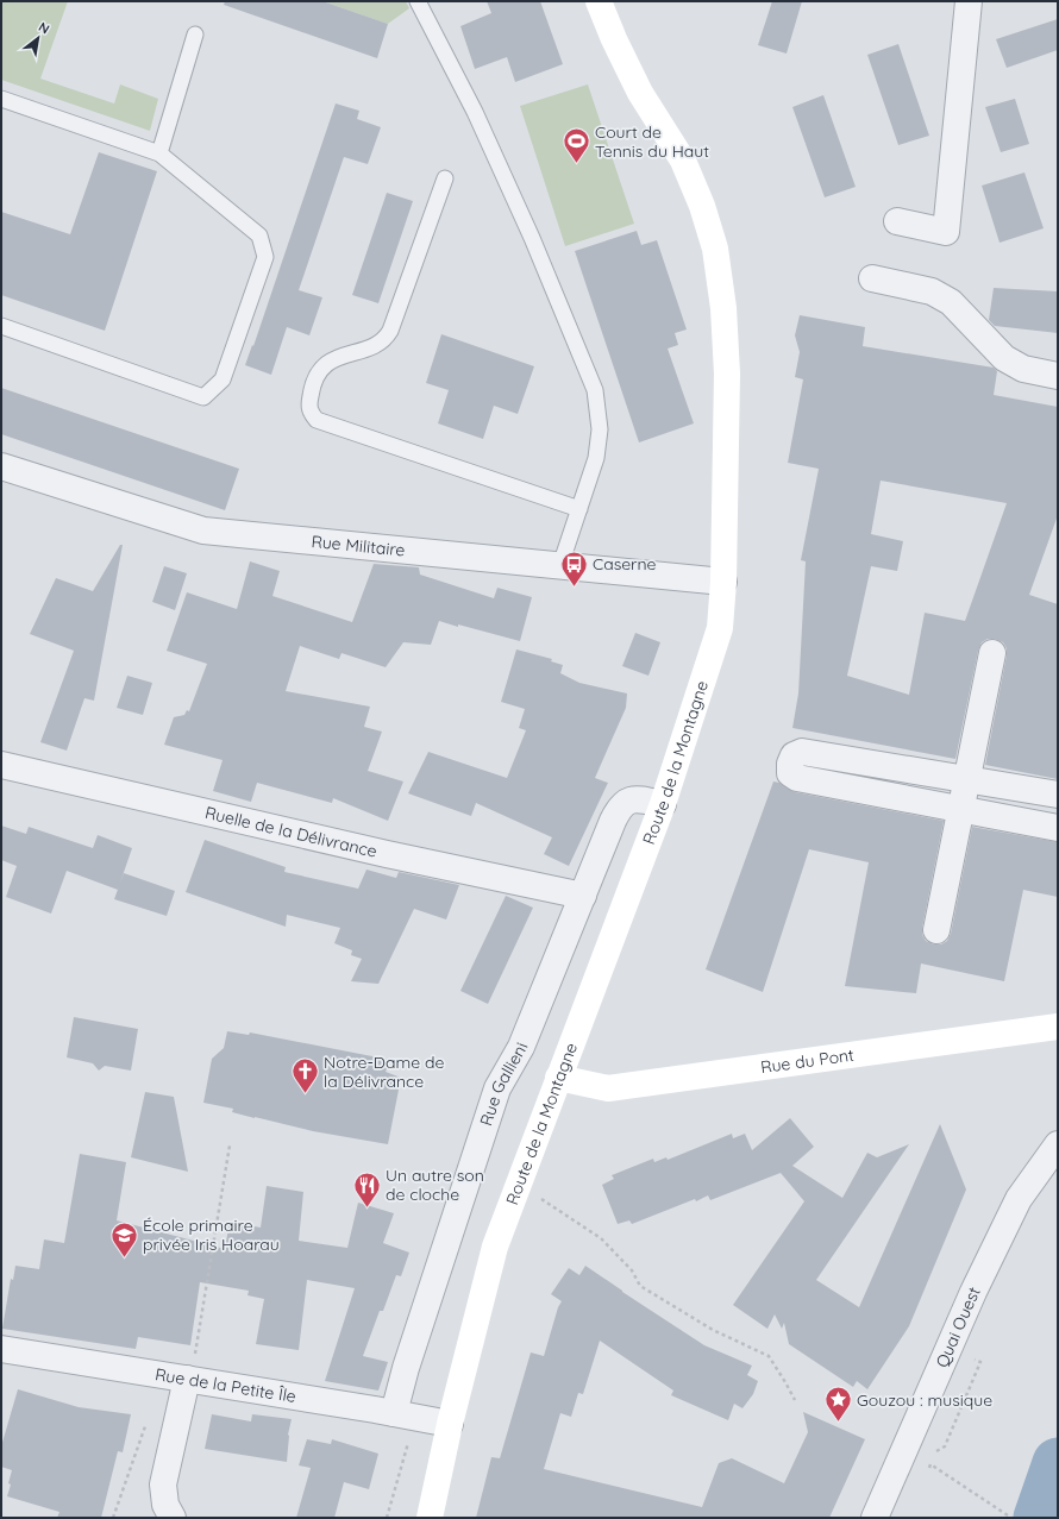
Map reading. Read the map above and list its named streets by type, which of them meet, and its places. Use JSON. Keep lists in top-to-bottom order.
{
  "streets": {
    "main road": ["Route de la Montagne", "Rue du Pont"],
    "street": [
      "Rue Militaire",
      "Ruelle de la Délivrance",
      "Rue Gallieni",
      "Quai Ouest",
      "Rue de la Petite Île"
    ]
  },
  "crossings": [
    ["Rue Militaire", "Route de la Montagne"],
    ["Route de la Montagne", "Rue du Pont"],
    ["Route de la Montagne", "Rue Gallieni"],
    ["Route de la Montagne", "Rue de la Petite Île"],
    ["Ruelle de la Délivrance", "Rue Gallieni"],
    ["Rue Gallieni", "Rue de la Petite Île"]
  ],
  "places": {
    "sports": ["Court de Tennis du Haut"],
    "bus stop": ["Caserne"],
    "church": ["Notre-Dame de la Délivrance"],
    "restaurant": ["Un autre son de cloche"],
    "school or university": ["École primaire privée Iris Hoarau"],
    "place": ["Gouzou : musique"]
  },
  "north": "top right"
}
